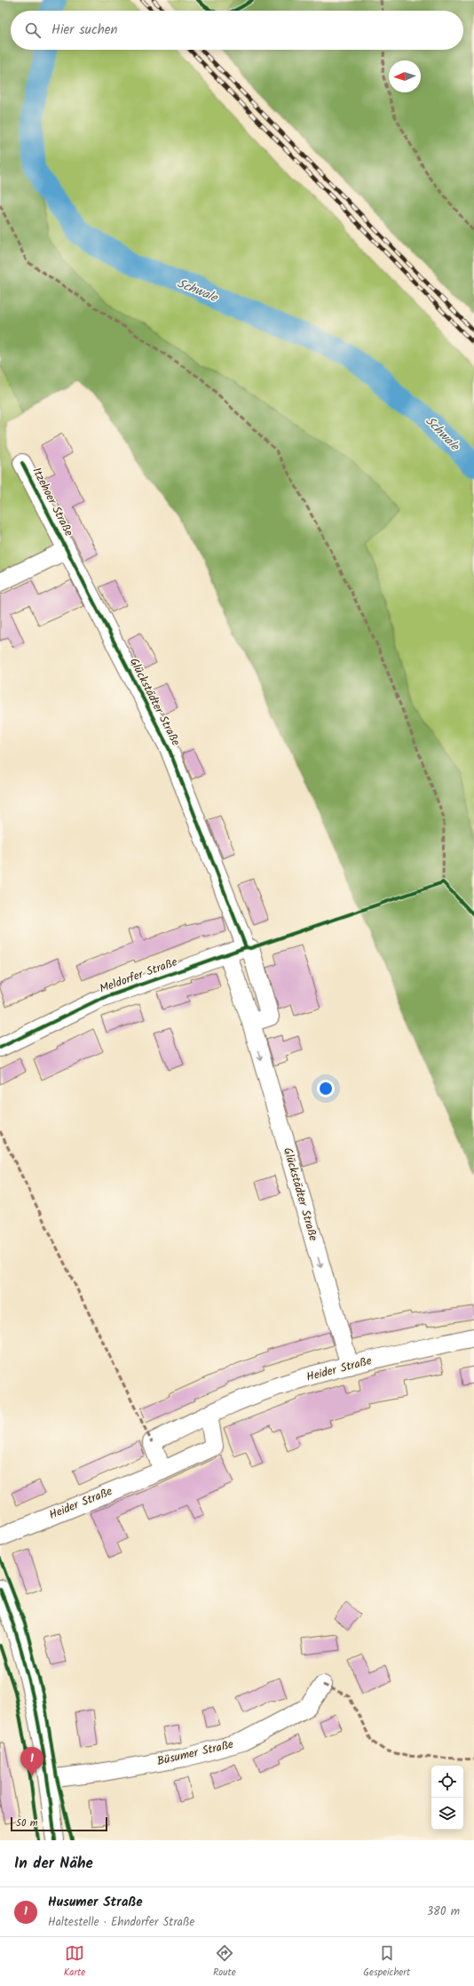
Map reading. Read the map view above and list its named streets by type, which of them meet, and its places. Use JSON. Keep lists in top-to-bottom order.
{
  "streets": {
    "street": [
      "Itzehoer Straße",
      "Glückstädter Straße",
      "Meldorfer Straße",
      "Heider Straße",
      "Büsumer Straße"
    ]
  },
  "crossings": [
    ["Itzehoer Straße", "Glückstädter Straße"],
    ["Glückstädter Straße", "Meldorfer Straße"],
    ["Glückstädter Straße", "Heider Straße"]
  ],
  "one_way": ["Glückstädter Straße"],
  "water": ["Schwale"],
  "scale_bar": "50 m",
  "north": "left",
  "page": {
    "search": "Hier suchen",
    "pins": "1",
    "scale": "50 m",
    "heading": "In der Nähe",
    "list": [
      {
        "mark": "1",
        "name": "Husumer Straße",
        "note": "Haltestelle · Ehndorfer Straße",
        "value": "380 m"
      }
    ],
    "nav": ["Karte", "Route", "Gespeichert"]
  }
}
